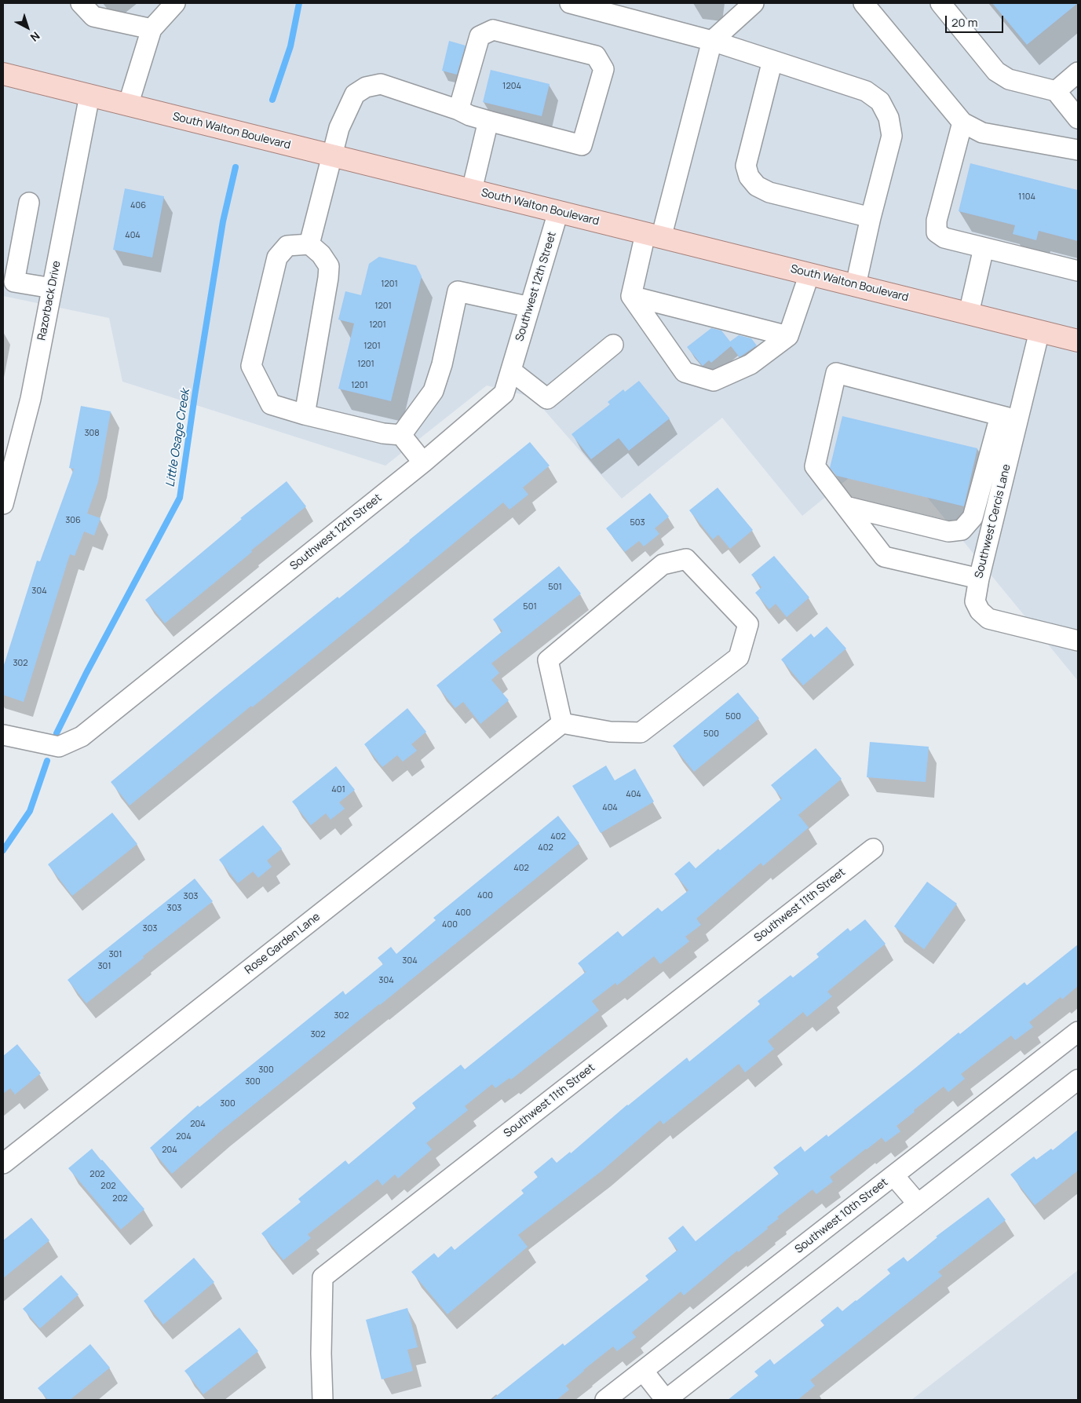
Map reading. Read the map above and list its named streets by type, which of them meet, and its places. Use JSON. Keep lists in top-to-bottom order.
{
  "streets": {
    "main road": ["South Walton Boulevard"],
    "street": [
      "Southwest 12th Street",
      "Razorback Drive",
      "Southwest Cercis Lane",
      "Southwest 11th Street",
      "Rose Garden Lane",
      "Southwest 10th Street"
    ]
  },
  "crossings": [
    ["South Walton Boulevard", "Southwest 12th Street"],
    ["South Walton Boulevard", "Razorback Drive"],
    ["South Walton Boulevard", "Southwest Cercis Lane"]
  ],
  "water": ["Little Osage Creek"],
  "house_numbers": [
    "1204",
    "1104",
    "406",
    "404",
    "1201",
    "1201",
    "1201",
    "1201",
    "1201",
    "1201",
    "308",
    "306",
    "503",
    "501",
    "304",
    "501",
    "302",
    "500",
    "500",
    "401",
    "404",
    "404",
    "402",
    "402",
    "402",
    "400",
    "303",
    "303",
    "400",
    "400",
    "303",
    "301",
    "304",
    "301",
    "304",
    "302",
    "302",
    "300",
    "300",
    "300",
    "204",
    "204",
    "204",
    "202",
    "202",
    "202"
  ],
  "scale_bar": "20 m",
  "north": "bottom right"
}
